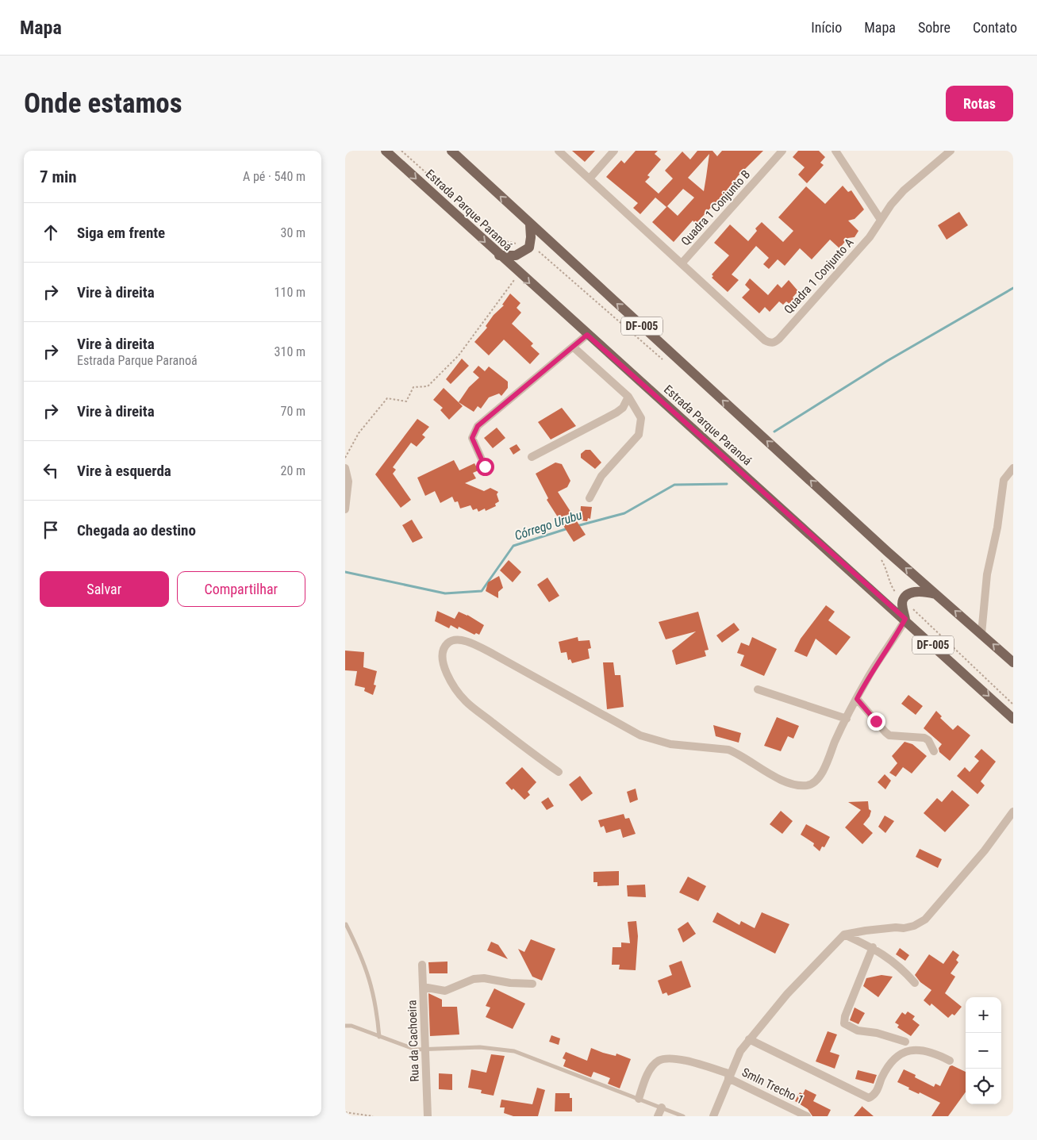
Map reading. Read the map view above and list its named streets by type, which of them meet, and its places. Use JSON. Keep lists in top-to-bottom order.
{
  "streets": {
    "main road": ["Estrada Parque Paranoá", "DF-005"],
    "street": [
      "Quadra 1 Conjunto B",
      "Quadra 1 Conjunto A",
      "Rua da Cachoeira",
      "Smln Trecho 1"
    ]
  },
  "crossings": [
    ["Quadra 1 Conjunto B", "Quadra 1 Conjunto A"]
  ],
  "water": ["Córrego Urubu"],
  "page": {
    "header": "Mapa",
    "nav": [
      "Início",
      "Mapa",
      "Sobre",
      "Contato"
    ],
    "buttons": [
      "Rotas",
      ["Salvar", "Compartilhar"]
    ],
    "title": "Onde estamos",
    "heading": ["7 min", "A pé · 540 m"],
    "list": [
      ["Siga em frente", "30 m"],
      ["Vire à direita", "110 m"],
      ["Vire à direita", "Estrada Parque Paranoá", "310 m"],
      ["Vire à direita", "70 m"],
      ["Vire à esquerda", "20 m"],
      "Chegada ao destino"
    ],
    "map_buttons": ["+", "−"]
  }
}
